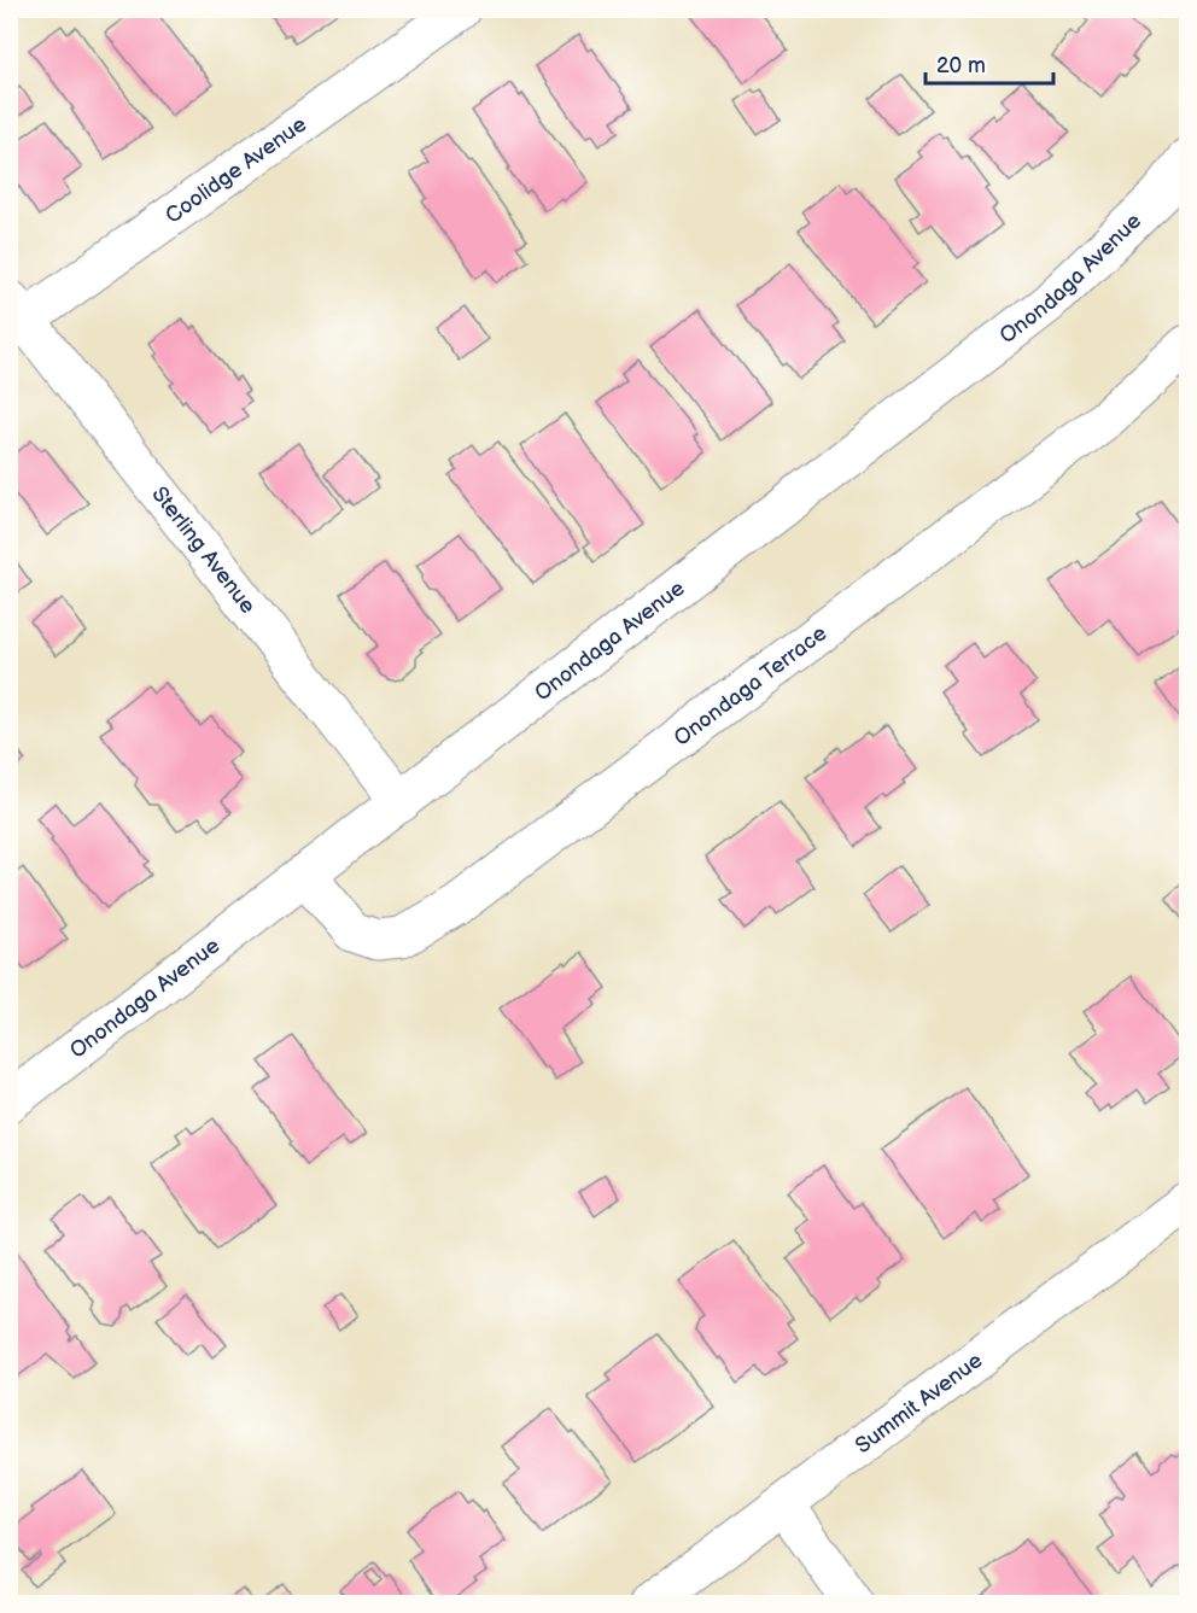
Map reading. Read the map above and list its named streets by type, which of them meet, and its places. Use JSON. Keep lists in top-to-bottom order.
{
  "streets": {
    "street": [
      "Coolidge Avenue",
      "Onondaga Avenue",
      "Sterling Avenue",
      "Onondaga Terrace",
      "Summit Avenue"
    ]
  },
  "crossings": [
    ["Coolidge Avenue", "Sterling Avenue"],
    ["Onondaga Avenue", "Sterling Avenue"],
    ["Onondaga Avenue", "Onondaga Terrace"]
  ],
  "scale_bar": "20 m"
}
